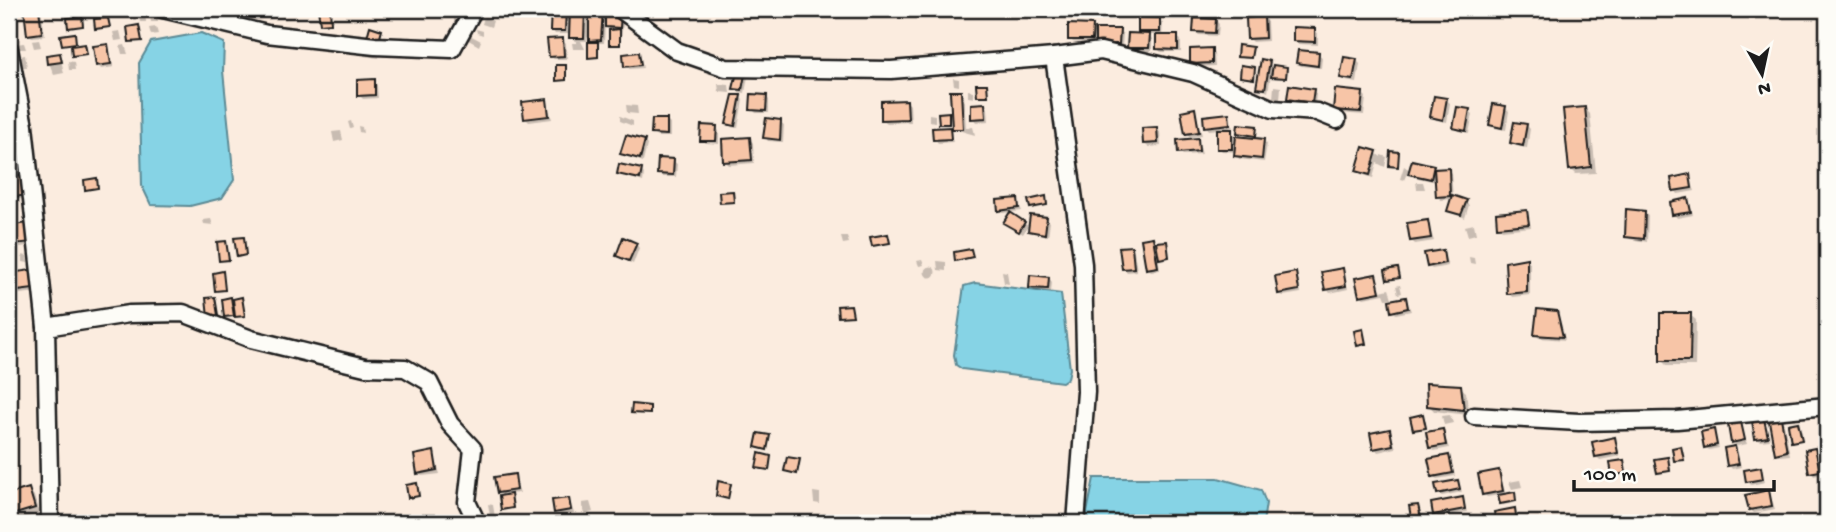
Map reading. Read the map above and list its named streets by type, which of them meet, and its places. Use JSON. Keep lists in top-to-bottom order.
{
  "scale_bar": "100 m",
  "north": "bottom"
}
